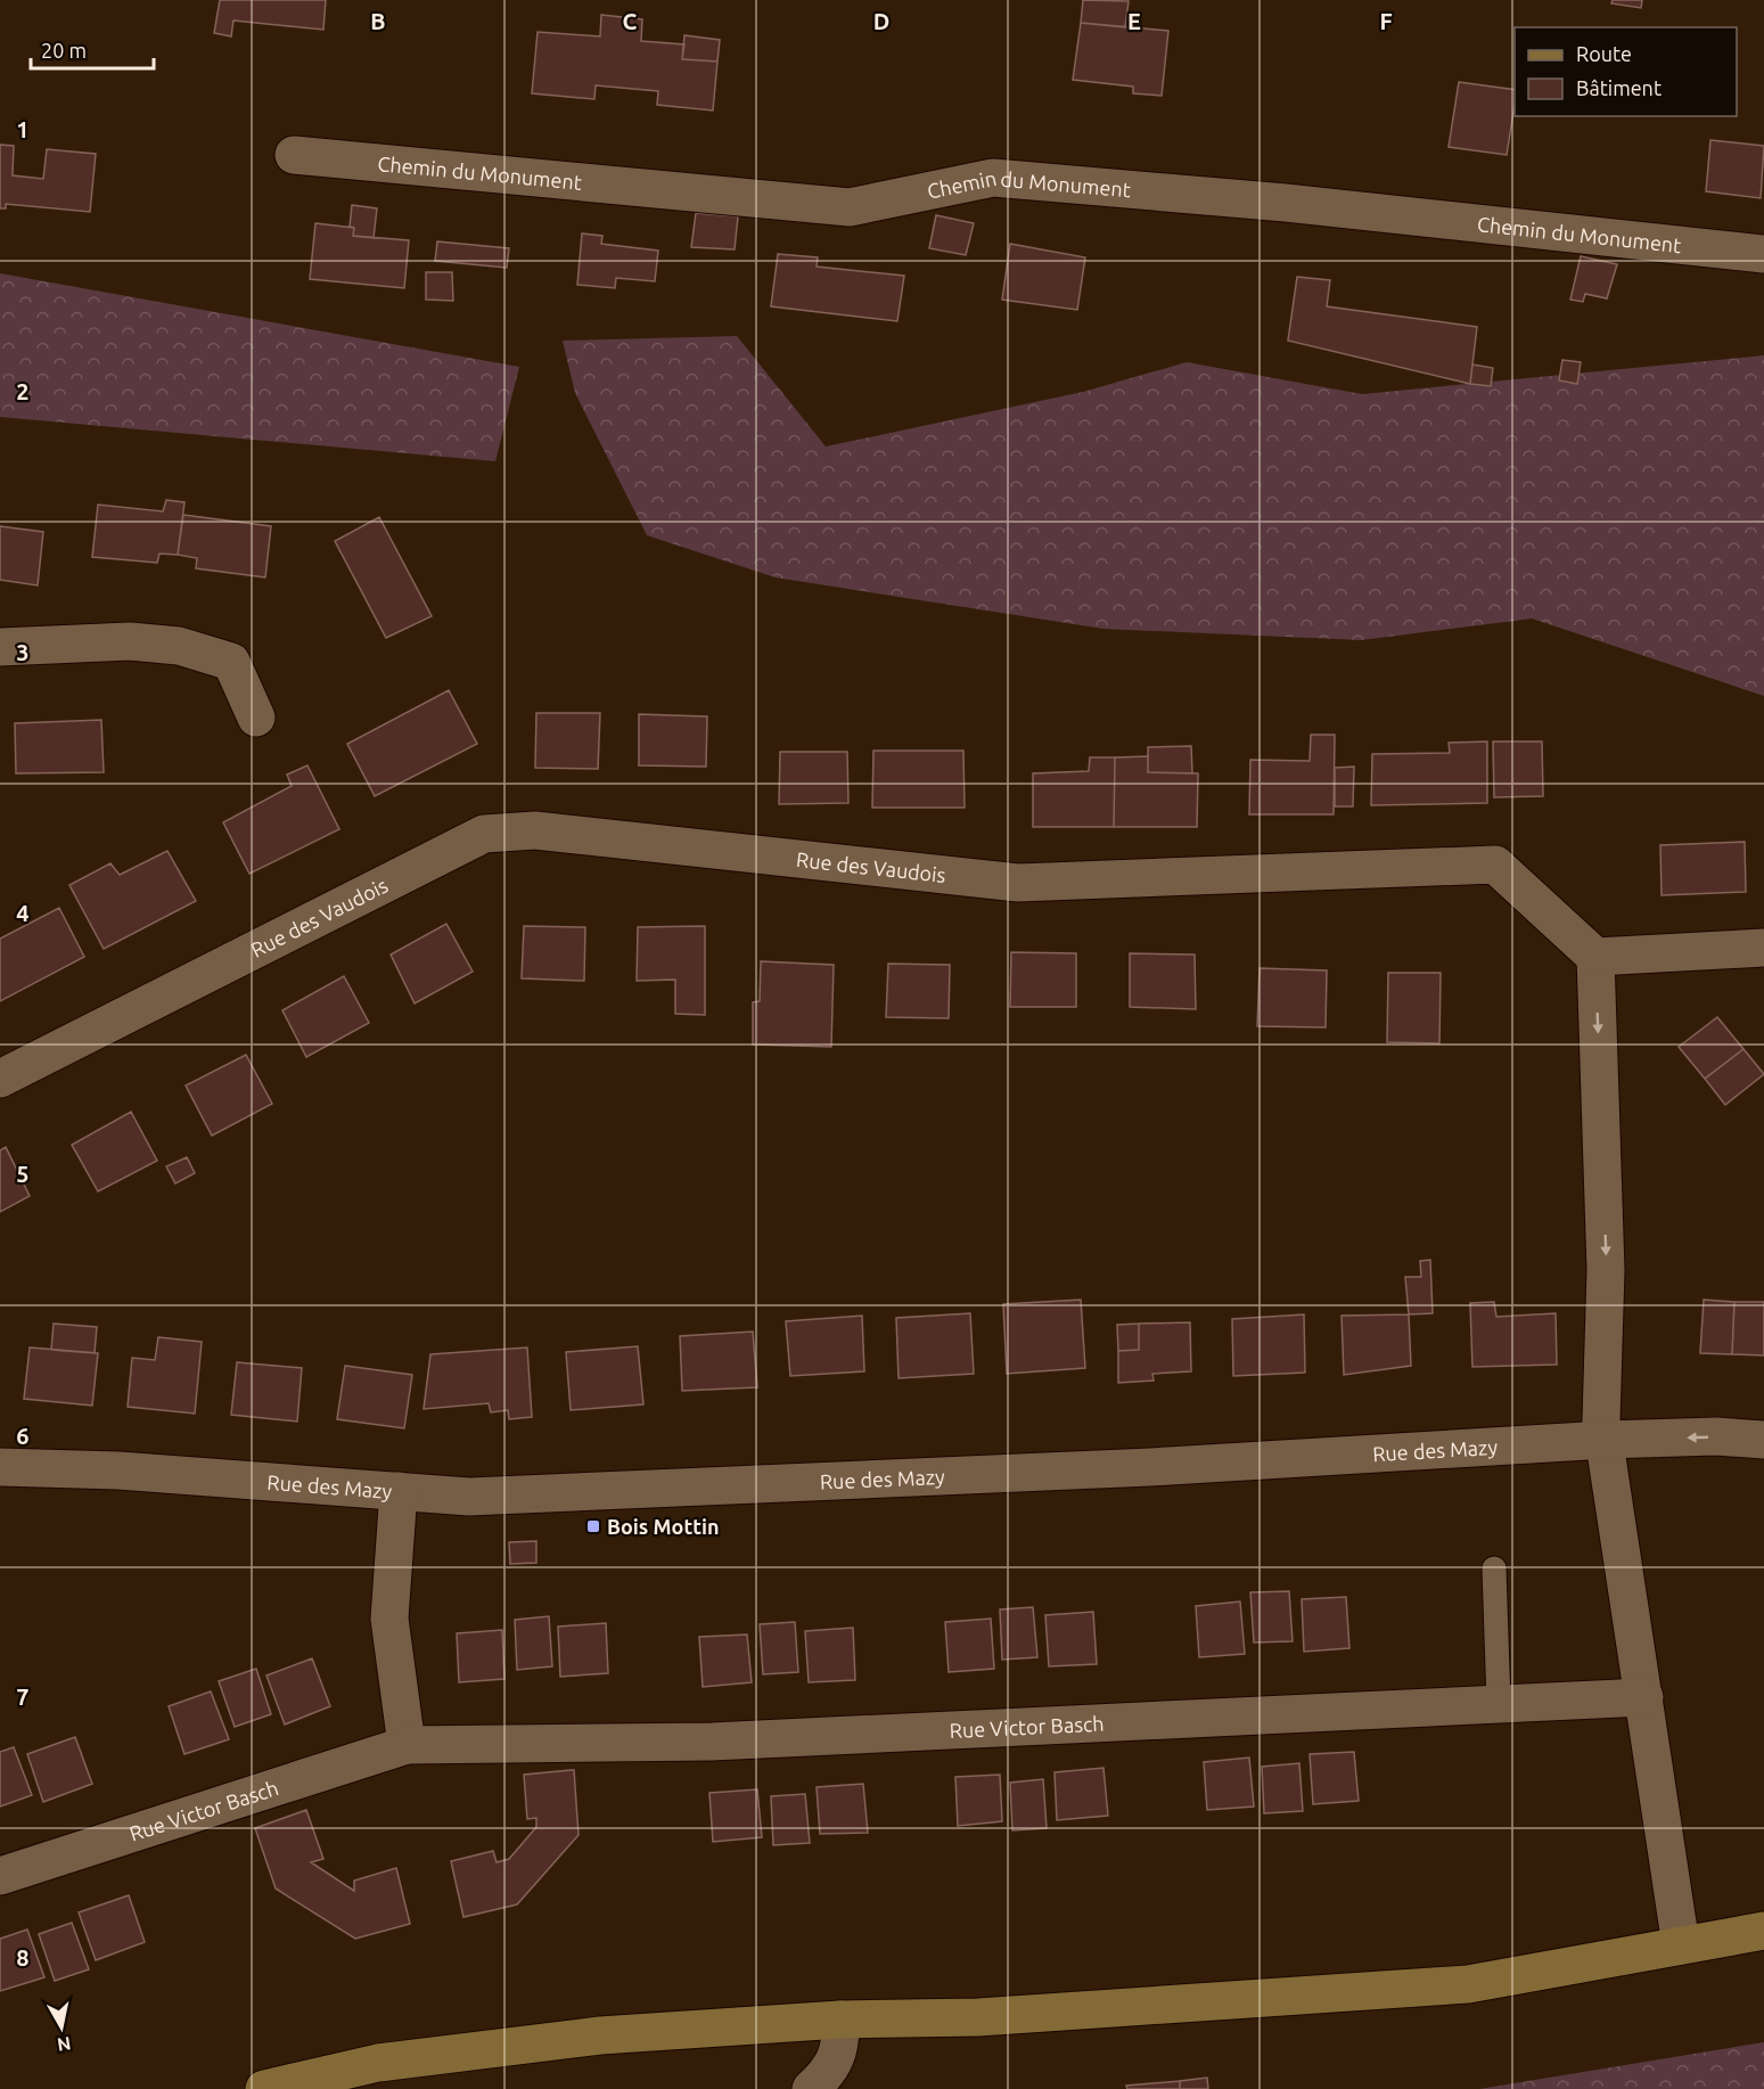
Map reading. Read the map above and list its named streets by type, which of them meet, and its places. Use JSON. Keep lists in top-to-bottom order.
{
  "streets": {
    "street": [
      "Chemin du Monument",
      "Rue des Vaudois",
      "Rue des Mazy",
      "Rue Victor Basch"
    ]
  },
  "places": {
    "transit": ["Bois Mottin"]
  },
  "legend": ["Route", "Bâtiment"],
  "scale_bar": "20 m",
  "north": "bottom",
  "grid": {
    "columns": [
      "B",
      "C",
      "D",
      "E",
      "F"
    ],
    "rows": [
      "1",
      "2",
      "3",
      "4",
      "5",
      "6",
      "7",
      "8"
    ]
  }
}
